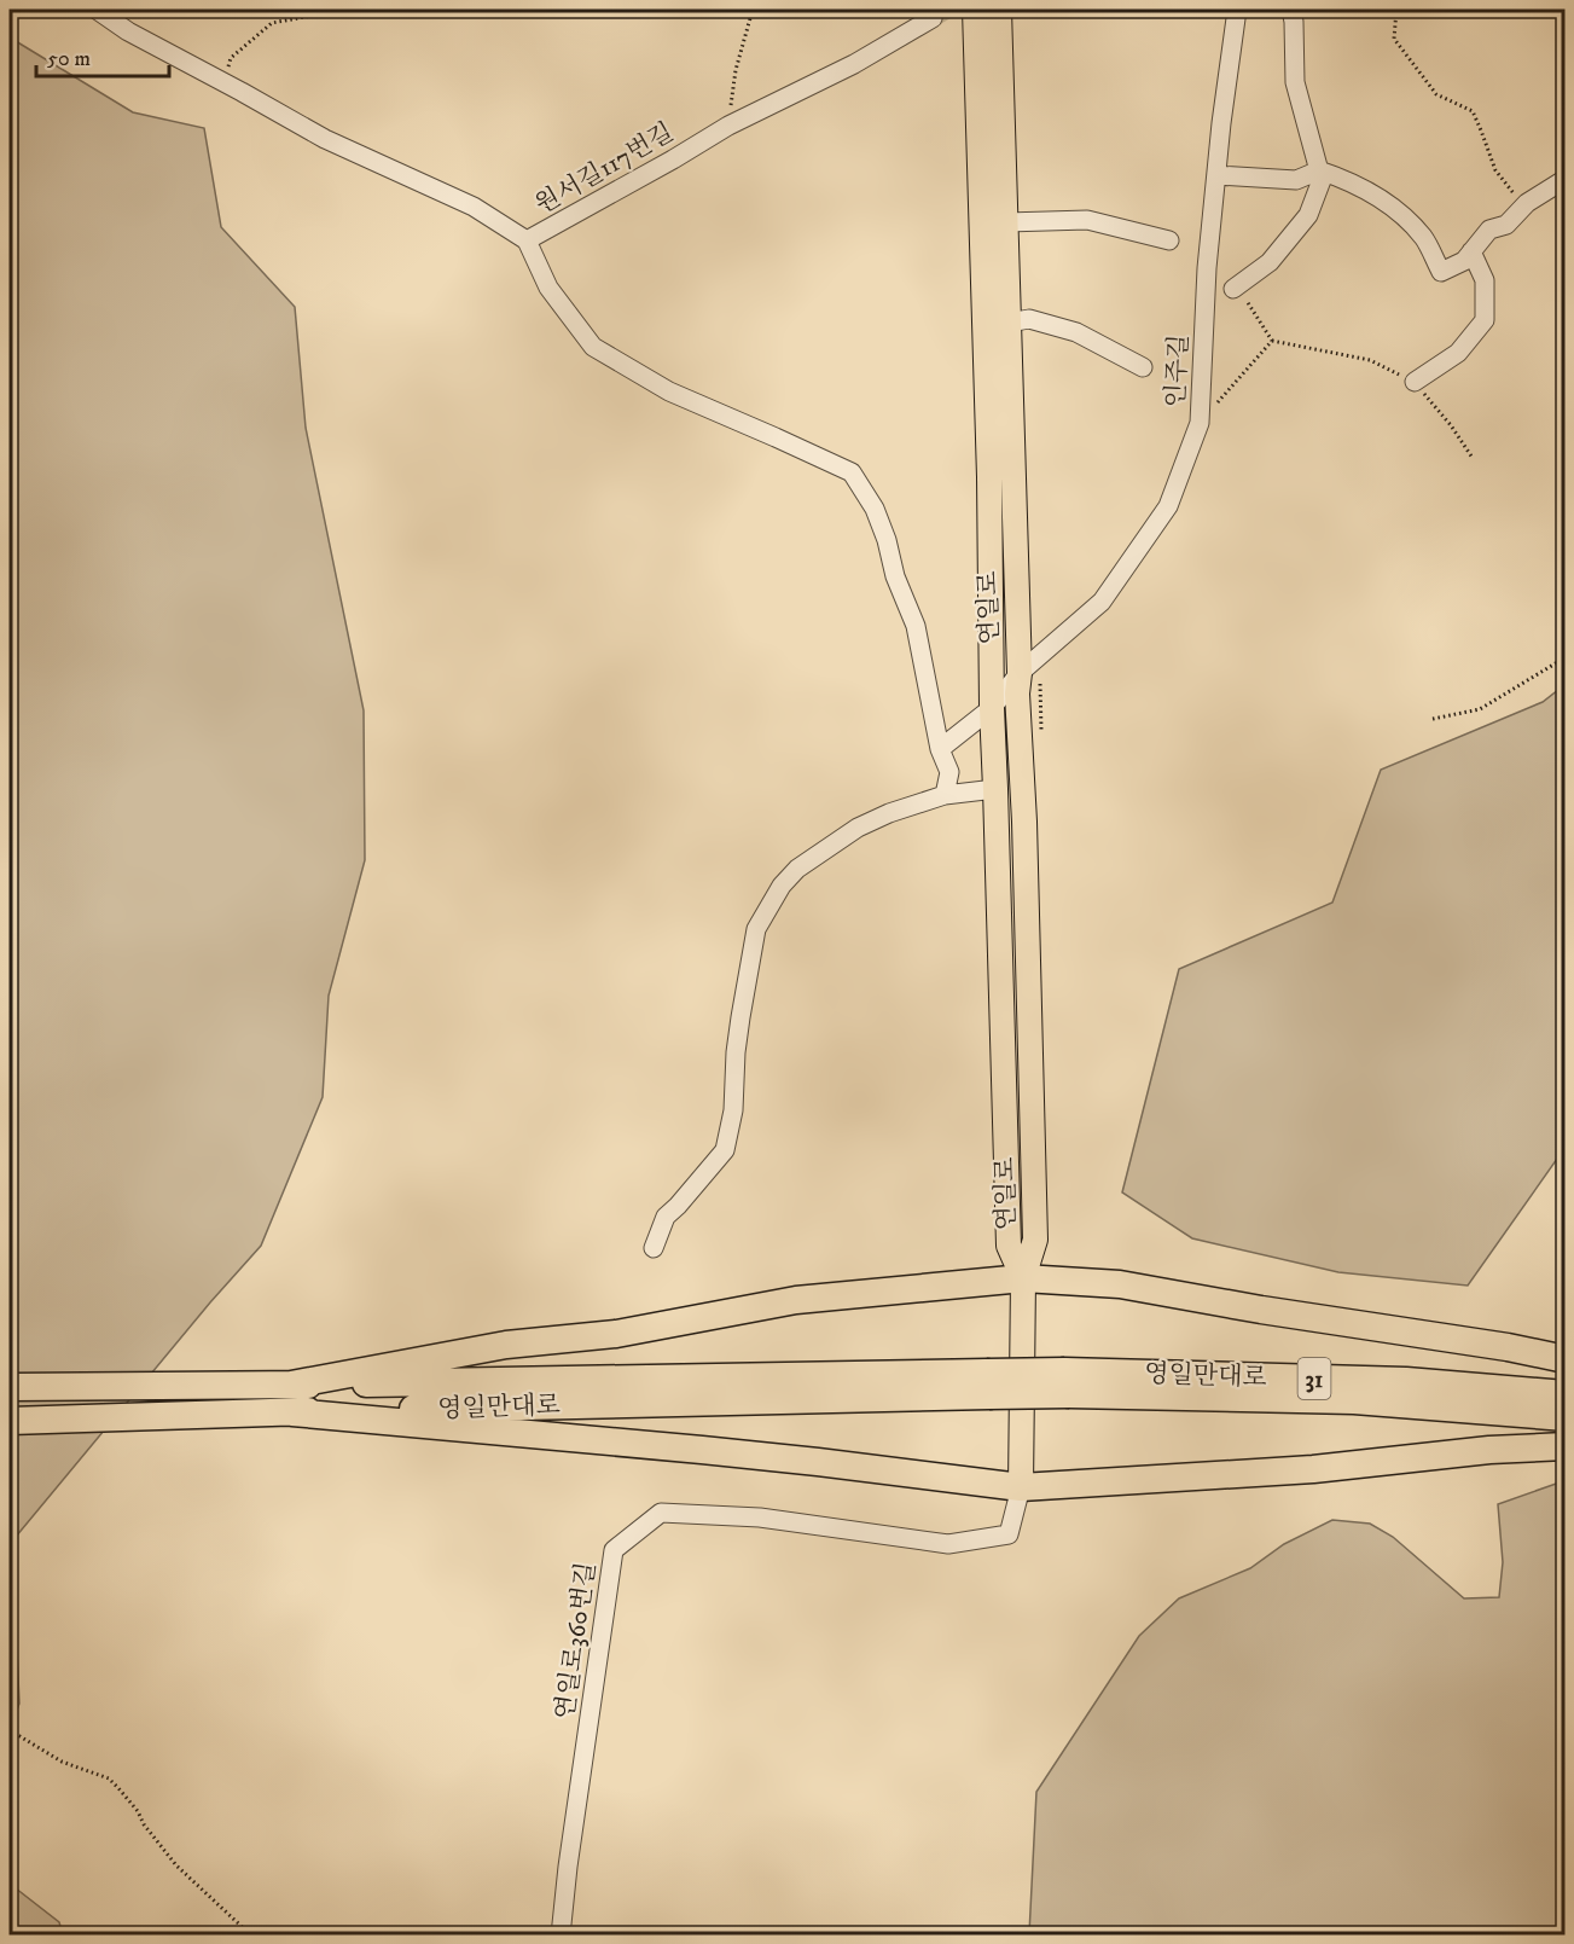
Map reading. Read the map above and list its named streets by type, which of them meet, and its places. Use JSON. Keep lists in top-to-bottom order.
{
  "streets": {
    "highway": ["영일만대로", "31"],
    "main road": ["연일로"],
    "street": ["원서길117번길", "인주길", "연일로360번길"]
  },
  "crossings": [
    ["인주길", "연일로"]
  ],
  "scale_bar": "50 m"
}
